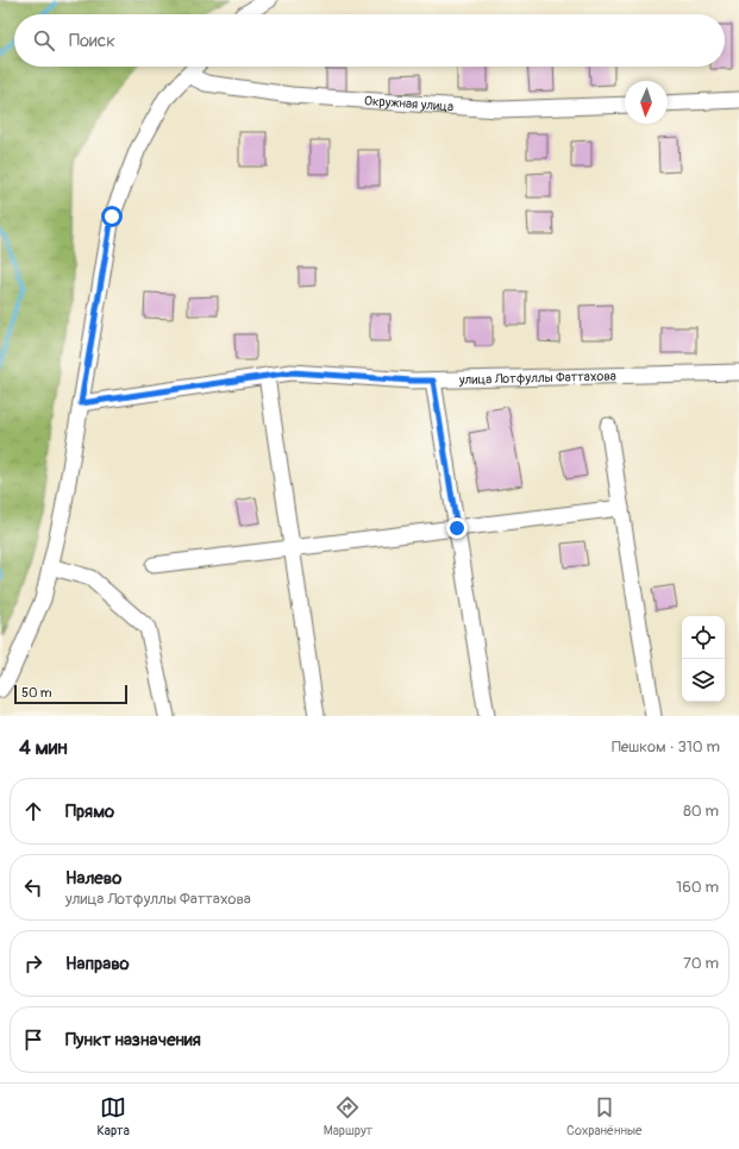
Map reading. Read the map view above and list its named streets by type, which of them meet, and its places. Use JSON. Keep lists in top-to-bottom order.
{
  "streets": {
    "street": ["Окружная улица", "улица Лотфуллы Фаттахова"]
  },
  "scale_bar": "50 m",
  "north": "bottom",
  "page": {
    "search": "Поиск",
    "scale": "50 m",
    "heading": ["4 мин", "Пешком · 310 m"],
    "list": [
      ["Прямо", "80 m"],
      ["Налево", "улица Лотфуллы Фаттахова", "160 m"],
      ["Направо", "70 m"],
      "Пункт назначения"
    ],
    "nav": ["Карта", "Маршрут", "Сохранённые"]
  }
}
